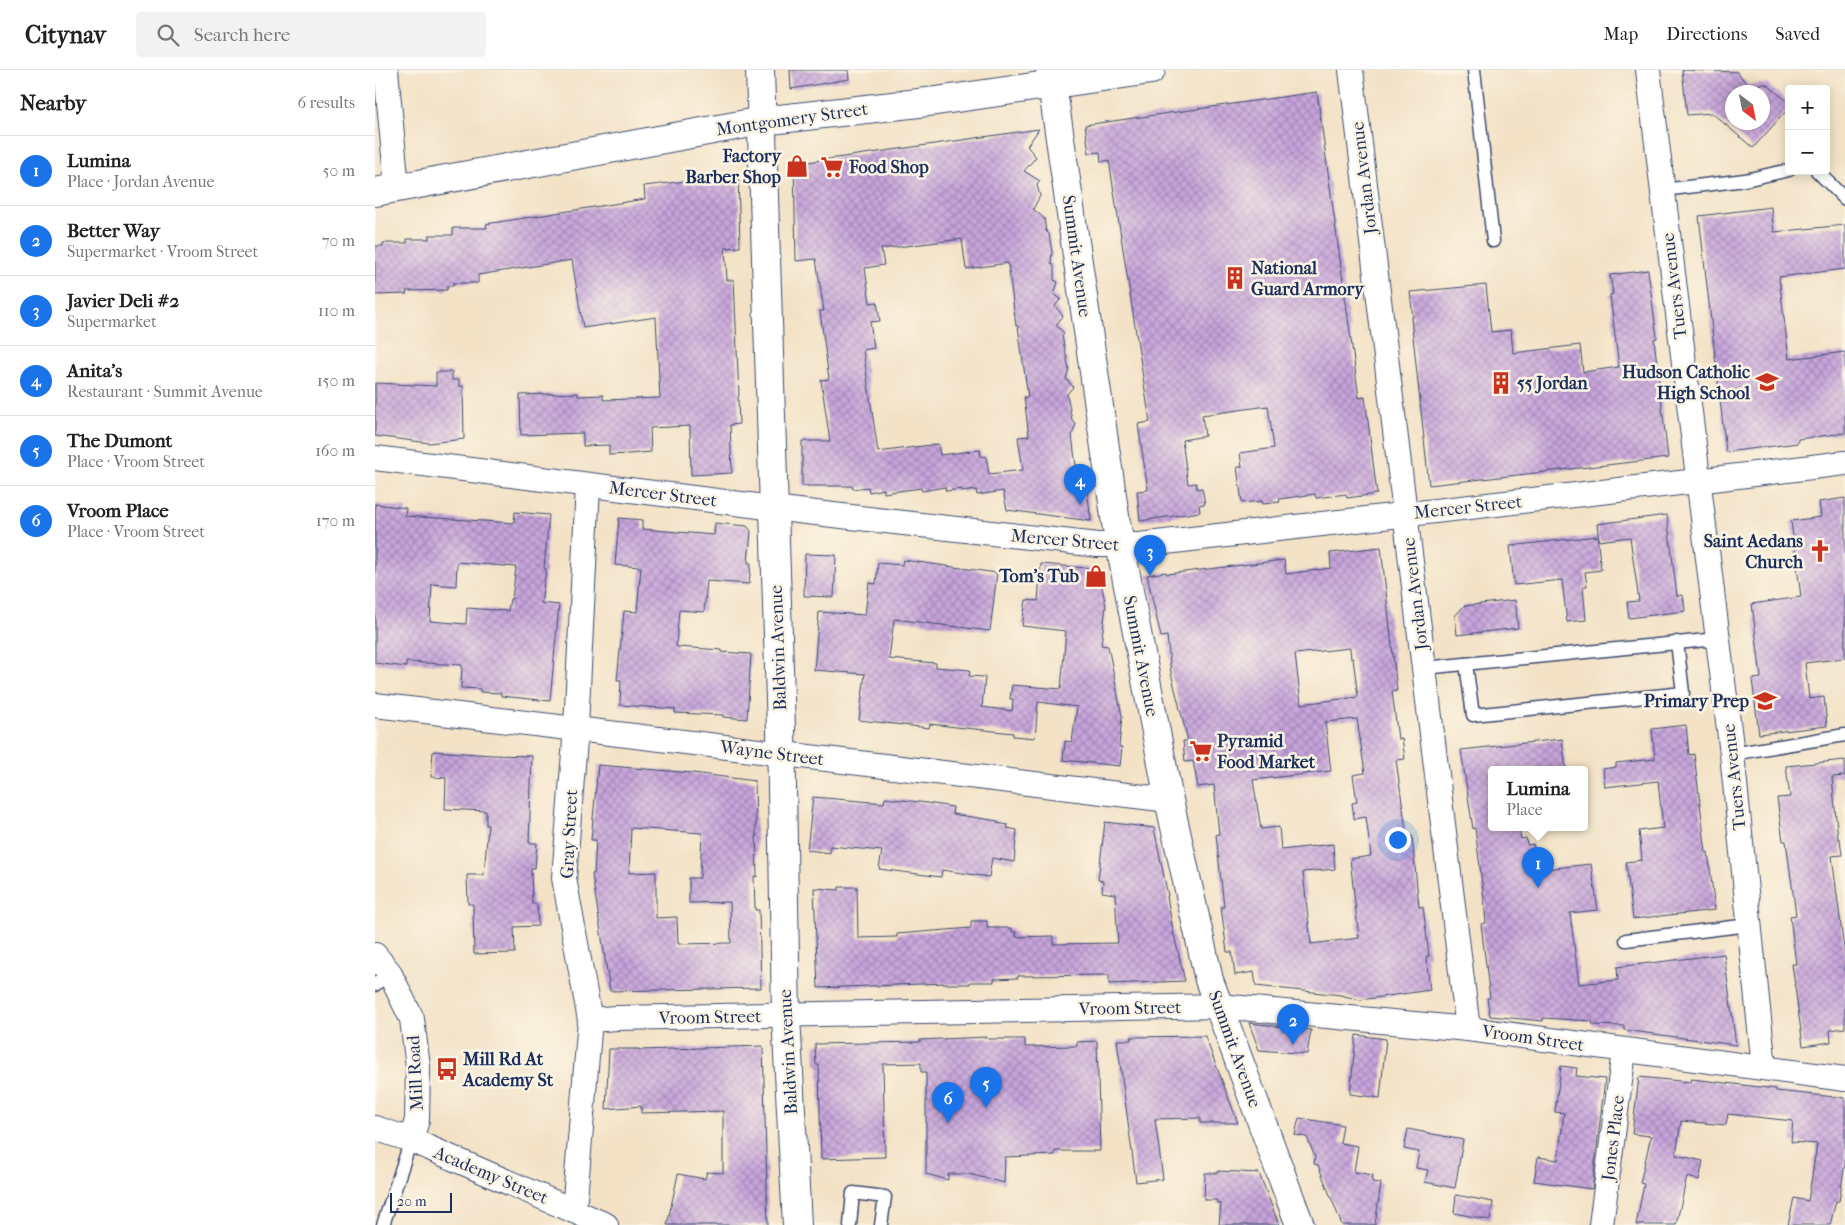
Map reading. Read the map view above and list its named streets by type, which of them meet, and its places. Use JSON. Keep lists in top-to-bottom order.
{
  "streets": {
    "main road": ["Montgomery Street", "Summit Avenue", "Baldwin Avenue"],
    "street": [
      "Jordan Avenue",
      "Tuers Avenue",
      "Mercer Street",
      "Wayne Street",
      "Gray Street",
      "Vroom Street",
      "Mill Road",
      "Jones Place",
      "Academy Street"
    ]
  },
  "crossings": [
    ["Montgomery Street", "Summit Avenue"],
    ["Montgomery Street", "Baldwin Avenue"],
    ["Jordan Avenue", "Mercer Street"],
    ["Jordan Avenue", "Vroom Street"],
    ["Summit Avenue", "Mercer Street"],
    ["Summit Avenue", "Wayne Street"],
    ["Summit Avenue", "Vroom Street"],
    ["Tuers Avenue", "Mercer Street"],
    ["Tuers Avenue", "Vroom Street"],
    ["Mercer Street", "Baldwin Avenue"],
    ["Mercer Street", "Gray Street"],
    ["Baldwin Avenue", "Wayne Street"],
    ["Baldwin Avenue", "Vroom Street"],
    ["Wayne Street", "Gray Street"],
    ["Gray Street", "Vroom Street"],
    ["Gray Street", "Academy Street"],
    ["Vroom Street", "Jones Place"],
    ["Mill Road", "Academy Street"]
  ],
  "places": {
    "shop": ["Factory Barber Shop", "Tom’s Tub"],
    "supermarket": ["Food Shop", "Pyramid Food Market"],
    "building": ["National Guard Armory", "55 Jordan"],
    "school or university": ["Hudson Catholic High School", "Primary Prep"],
    "church": ["Saint Aedans Church"],
    "bus stop": ["Mill Rd At Academy St"]
  },
  "scale_bar": "20 m",
  "north": "bottom right",
  "page": {
    "header": "Citynav",
    "search": "Search here",
    "nav": ["Map", "Directions", "Saved"],
    "heading": ["Nearby", "6 results"],
    "map_buttons": ["+", "−"],
    "list": [
      {
        "mark": "1",
        "name": "Lumina",
        "note": "Place · Jordan Avenue",
        "value": "50 m"
      },
      {
        "mark": "2",
        "name": "Better Way",
        "note": "Supermarket · Vroom Street",
        "value": "70 m"
      },
      {
        "mark": "3",
        "name": "Javier Deli #2",
        "note": "Supermarket",
        "value": "110 m"
      },
      {
        "mark": "4",
        "name": "Anita’s",
        "note": "Restaurant · Summit Avenue",
        "value": "150 m"
      },
      {
        "mark": "5",
        "name": "The Dumont",
        "note": "Place · Vroom Street",
        "value": "160 m"
      },
      {
        "mark": "6",
        "name": "Vroom Place",
        "note": "Place · Vroom Street",
        "value": "170 m"
      }
    ],
    "pins": [
      "4",
      "3",
      "1",
      "2",
      "5",
      "6"
    ],
    "popup": ["Lumina", "Place"],
    "scale": "20 m"
  }
}
